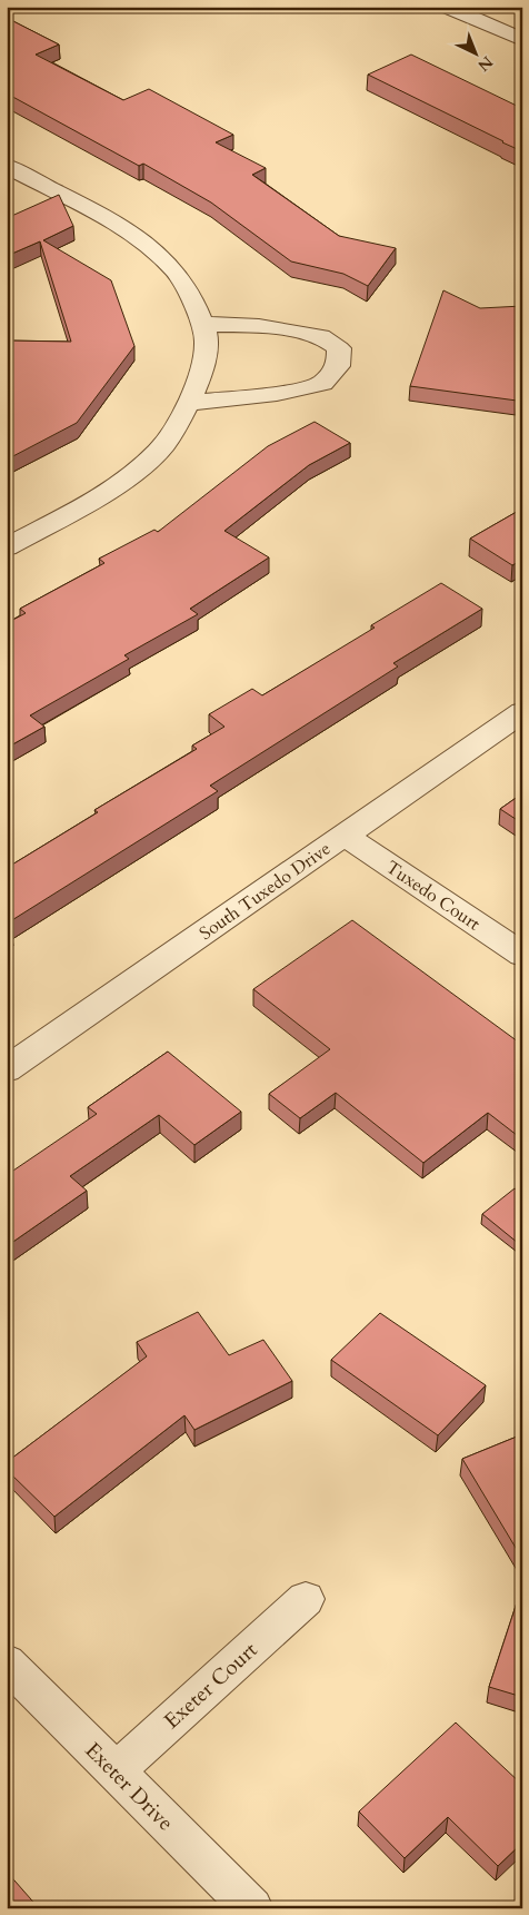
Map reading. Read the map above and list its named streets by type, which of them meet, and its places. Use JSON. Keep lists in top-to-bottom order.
{
  "streets": {
    "street": [
      "South Tuxedo Drive",
      "Tuxedo Court",
      "Exeter Court",
      "Exeter Drive"
    ]
  },
  "crossings": [
    ["South Tuxedo Drive", "Tuxedo Court"],
    ["Exeter Court", "Exeter Drive"]
  ],
  "north": "bottom right"
}
